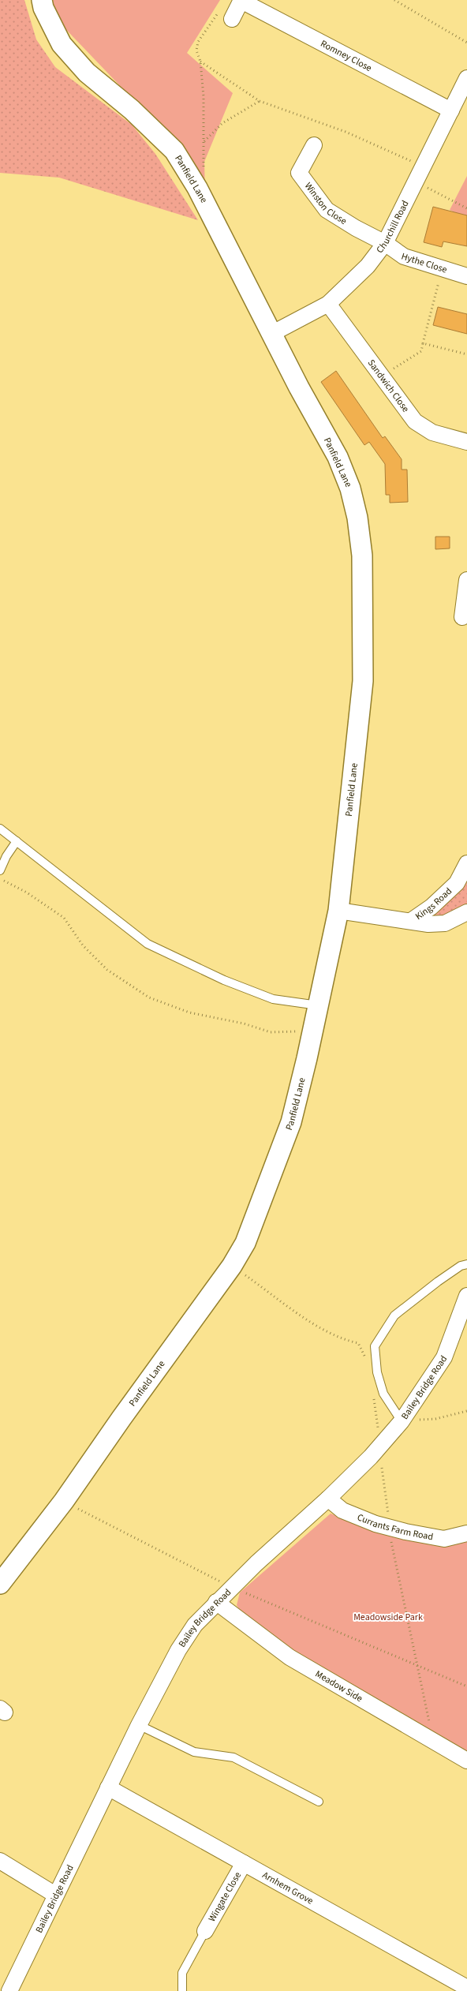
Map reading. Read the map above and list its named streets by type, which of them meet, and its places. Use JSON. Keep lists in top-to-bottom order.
{
  "streets": {
    "street": [
      "Romney Close",
      "Panfield Lane",
      "Winston Close",
      "Churchill Road",
      "Hythe Close",
      "Sandwich Close",
      "Kings Road",
      "Bailey Bridge Road",
      "Currants Farm Road",
      "Meadow Side",
      "Arnhem Grove",
      "Wingate Close"
    ]
  },
  "crossings": [
    ["Romney Close", "Churchill Road"],
    ["Panfield Lane", "Churchill Road"],
    ["Panfield Lane", "Kings Road"],
    ["Winston Close", "Churchill Road"],
    ["Winston Close", "Hythe Close"],
    ["Churchill Road", "Hythe Close"],
    ["Churchill Road", "Sandwich Close"],
    ["Bailey Bridge Road", "Currants Farm Road"],
    ["Bailey Bridge Road", "Meadow Side"],
    ["Bailey Bridge Road", "Arnhem Grove"],
    ["Arnhem Grove", "Wingate Close"]
  ],
  "parks": ["Meadowside Park"]
}
